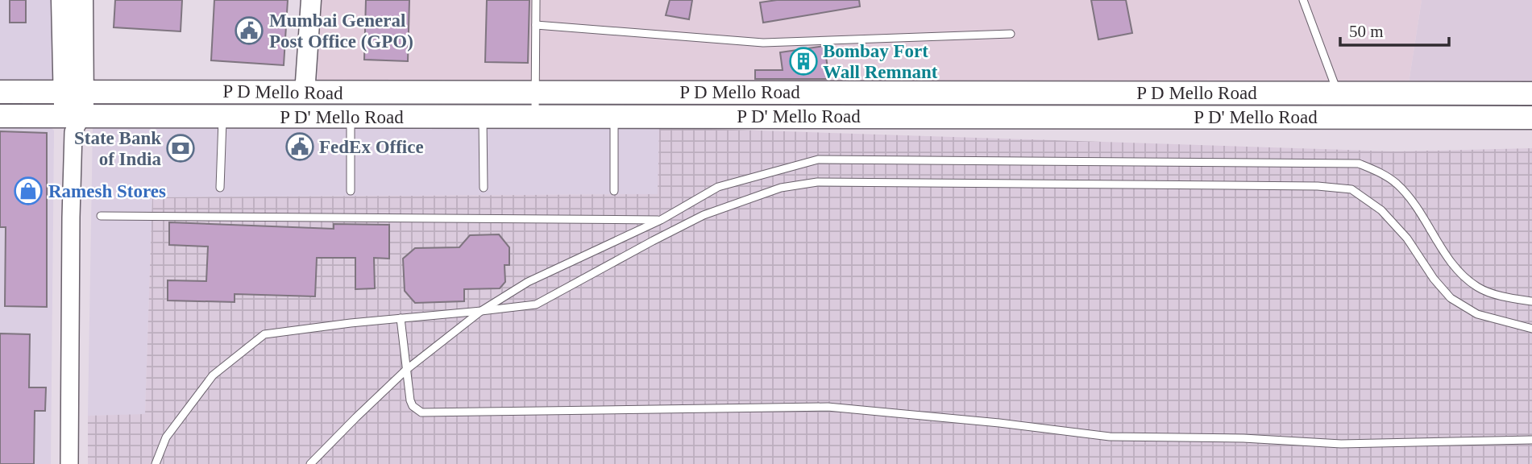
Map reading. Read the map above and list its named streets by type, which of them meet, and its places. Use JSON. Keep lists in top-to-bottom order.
{
  "streets": {
    "main road": ["P D Mello Road", "P D' Mello Road"]
  },
  "places": {
    "public building": ["Mumbai General Post Office (GPO)", "FedEx Office"],
    "building": ["Bombay Fort Wall Remnant"],
    "bank": ["State Bank of India"],
    "shop": ["Ramesh Stores"]
  },
  "scale_bar": "50 m"
}
